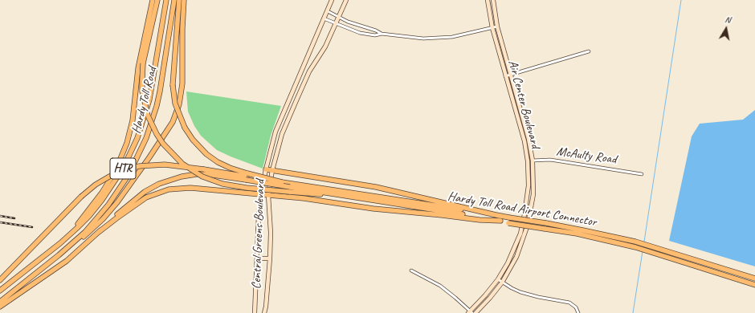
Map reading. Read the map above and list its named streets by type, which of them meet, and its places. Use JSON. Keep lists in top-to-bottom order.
{
  "streets": {
    "highway": ["Hardy Toll Road", "HTR", "Hardy Toll Road Airport Connector"],
    "street": ["Air Center Boulevard", "McAulty Road", "Central Greens Boulevard"]
  },
  "crossings": [
    ["Air Center Boulevard", "McAulty Road"]
  ],
  "north": "top"
}
